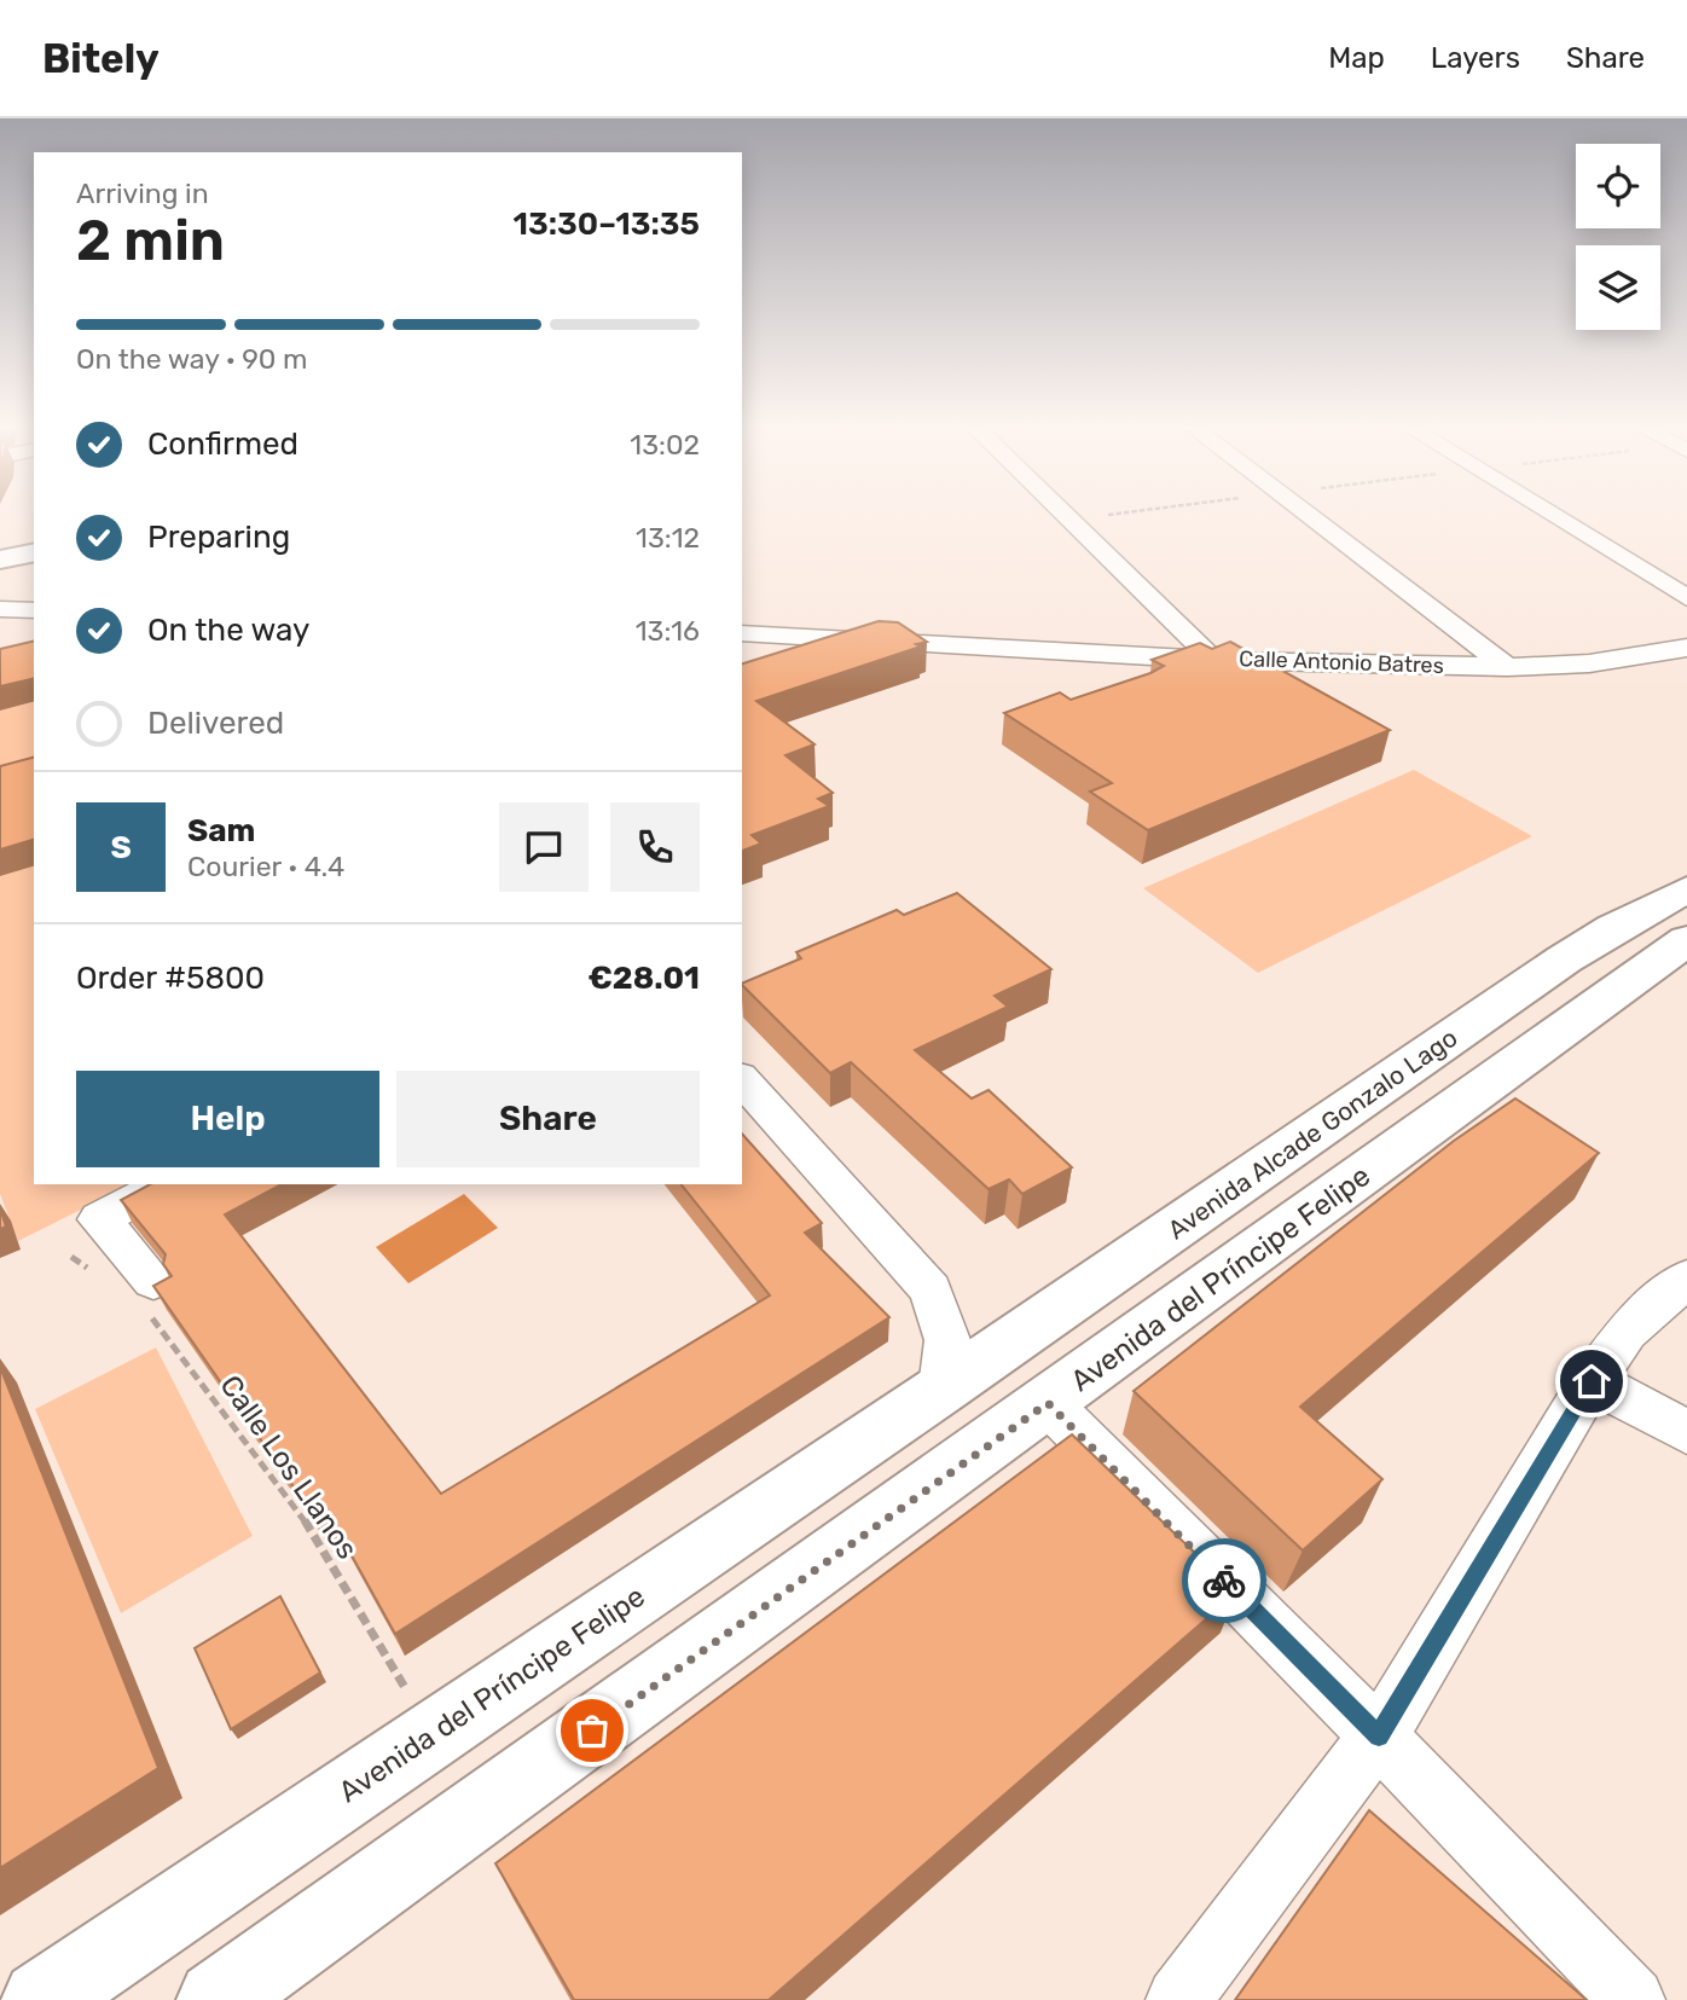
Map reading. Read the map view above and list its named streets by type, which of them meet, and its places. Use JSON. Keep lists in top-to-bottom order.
{
  "streets": {
    "street": ["Calle Antonio Batres", "Avenida Alcade Gonzalo Lago", "Avenida del Príncipe Felipe"],
    "path": ["Calle Los Llanos"]
  },
  "crossings": [
    ["Avenida Alcade Gonzalo Lago", "Avenida del Príncipe Felipe"],
    ["Avenida del Príncipe Felipe", "Calle Los Llanos"]
  ],
  "page": {
    "header": "Bitely",
    "nav": ["Map", "Layers", "Share"],
    "heading": ["2 min", "Arriving in", "13:30–13:35"],
    "panel": [
      "Sam",
      "Courier · 4.4",
      "Order #5800",
      "€28.01"
    ],
    "bar": "On the way · 90 m",
    "list": [
      ["Confirmed", "13:02"],
      ["Preparing", "13:12"],
      ["On the way", "13:16"],
      "Delivered"
    ],
    "round": "S",
    "buttons": ["Help", "Share"]
  }
}
